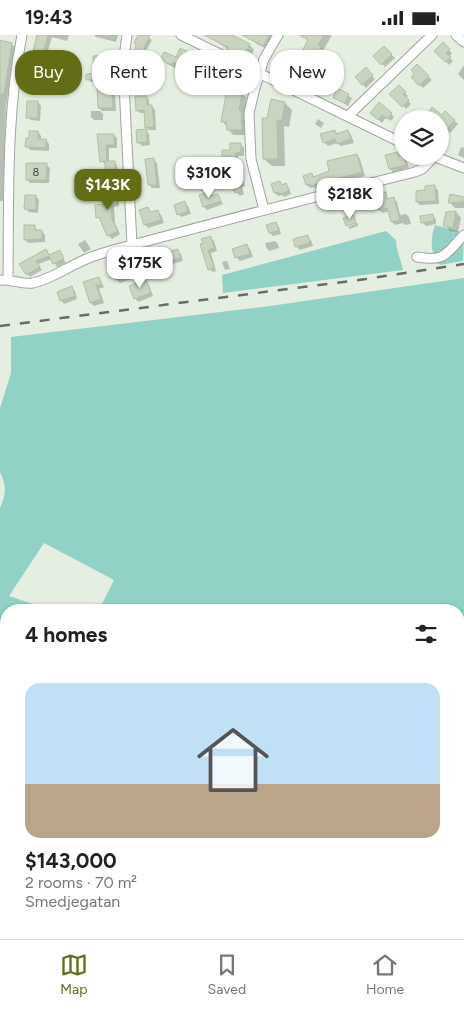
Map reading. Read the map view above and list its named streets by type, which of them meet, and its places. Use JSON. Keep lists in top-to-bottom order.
{
  "house_numbers": ["8"],
  "page": {
    "status": "19:43",
    "chip": [
      "Buy",
      "Rent",
      "Filters",
      "New"
    ],
    "price": [
      "$310K",
      "$143K",
      "$218K",
      "$175K"
    ],
    "heading": "4 homes",
    "list": [
      {
        "name": "$143,000",
        "note": "2 rooms · 70 m² · Smedjegatan"
      }
    ],
    "tabs": ["Map", "Saved", "Home"]
  }
}
